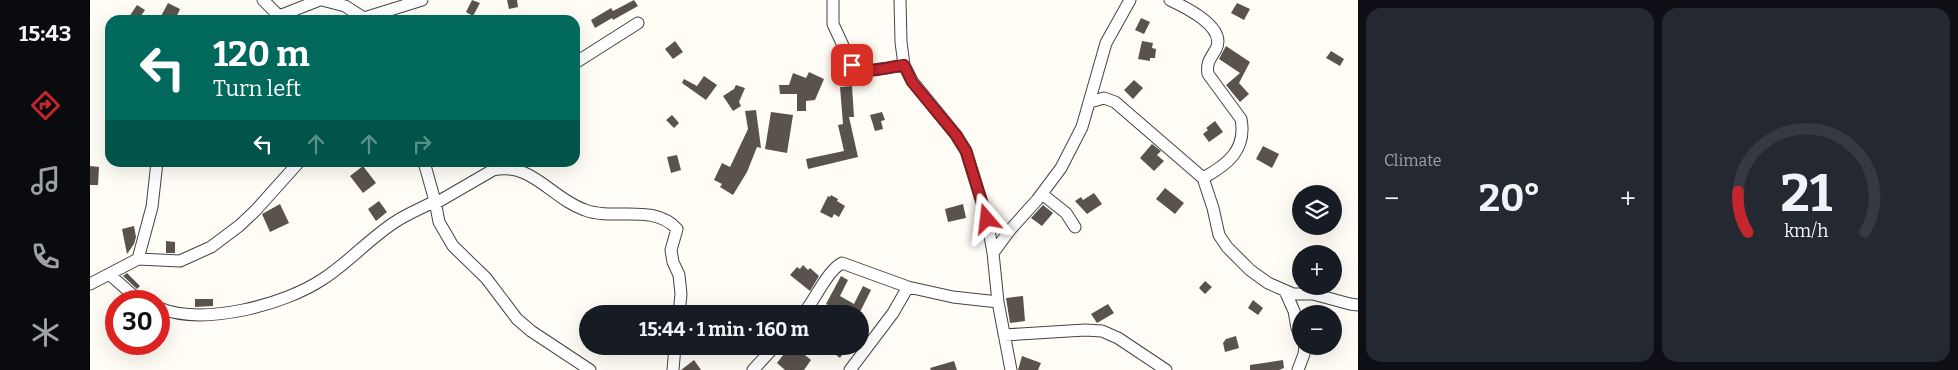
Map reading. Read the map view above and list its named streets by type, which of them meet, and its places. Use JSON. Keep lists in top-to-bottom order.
{
  "page": {
    "tabs": "15:43",
    "tile": "Climate",
    "turn": ["120 m", "Turn left"],
    "heat": ["−", "20°", "+"],
    "map_buttons": ["+", "−"],
    "limit": "30",
    "trip": "15:44 · 1 min · 160 m",
    "gauge": ["21", "km/h"]
  }
}
